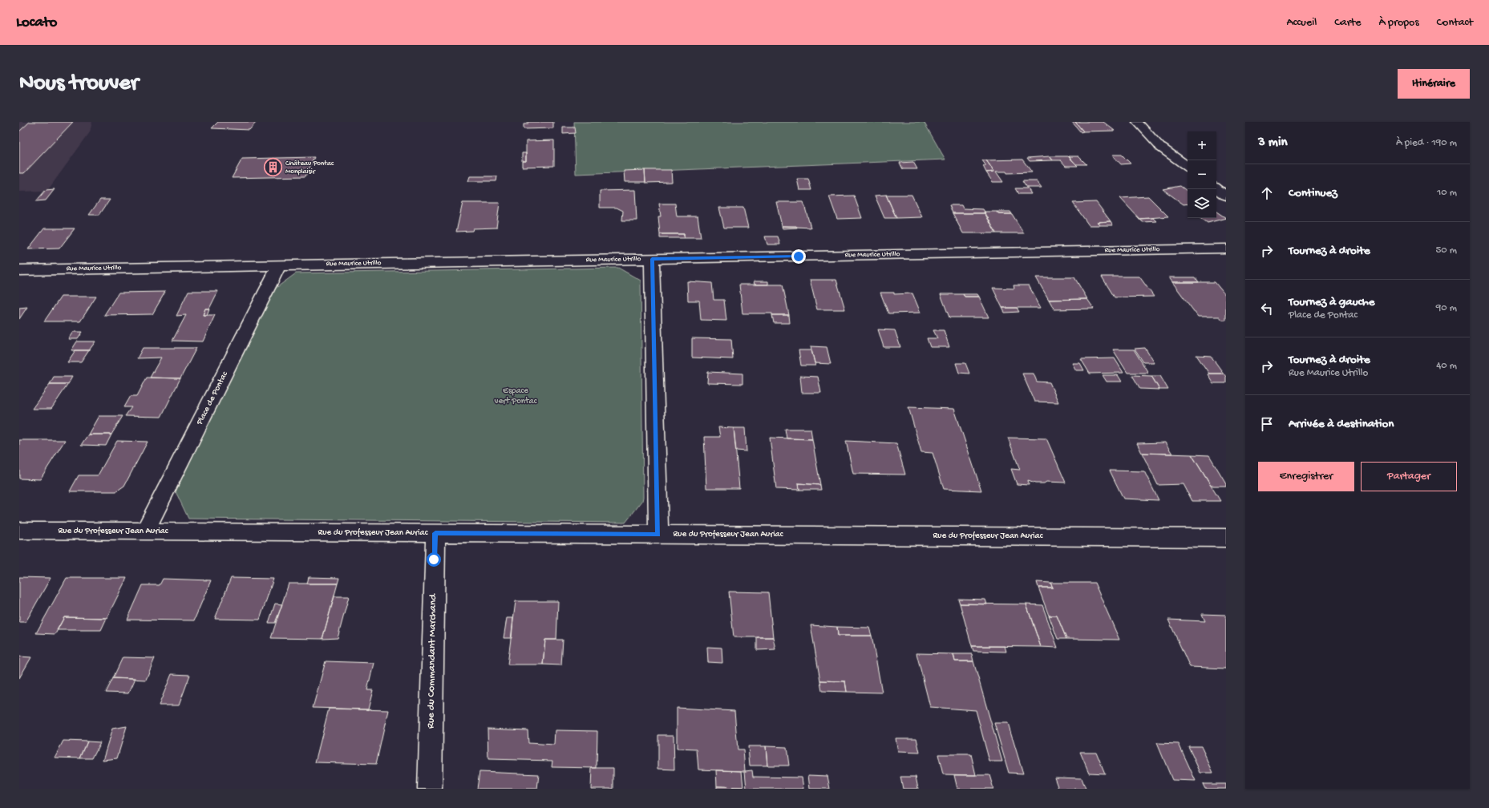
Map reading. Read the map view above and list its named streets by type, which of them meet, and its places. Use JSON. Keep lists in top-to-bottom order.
{
  "streets": {
    "street": [
      "Rue Maurice Utrillo",
      "Place de Pontac",
      "Rue du Professeur Jean Auriac",
      "Rue du Commandant Marchand"
    ]
  },
  "crossings": [
    ["Rue Maurice Utrillo", "Place de Pontac"],
    ["Place de Pontac", "Rue du Professeur Jean Auriac"],
    ["Rue du Professeur Jean Auriac", "Rue du Commandant Marchand"]
  ],
  "parks": ["Espace vert Pontac"],
  "places": {
    "building": ["Château Pontac Monplaisir"]
  },
  "page": {
    "header": "Locato",
    "nav": [
      "Accueil",
      "Carte",
      "À propos",
      "Contact"
    ],
    "buttons": [
      "Itinéraire",
      ["Enregistrer", "Partager"]
    ],
    "title": "Nous trouver",
    "heading": ["3 min", "À pied · 190 m"],
    "map_buttons": ["+", "−"],
    "list": [
      ["Continuez", "10 m"],
      ["Tournez à droite", "50 m"],
      ["Tournez à gauche", "Place de Pontac", "90 m"],
      ["Tournez à droite", "Rue Maurice Utrillo", "40 m"],
      "Arrivée à destination"
    ]
  }
}
